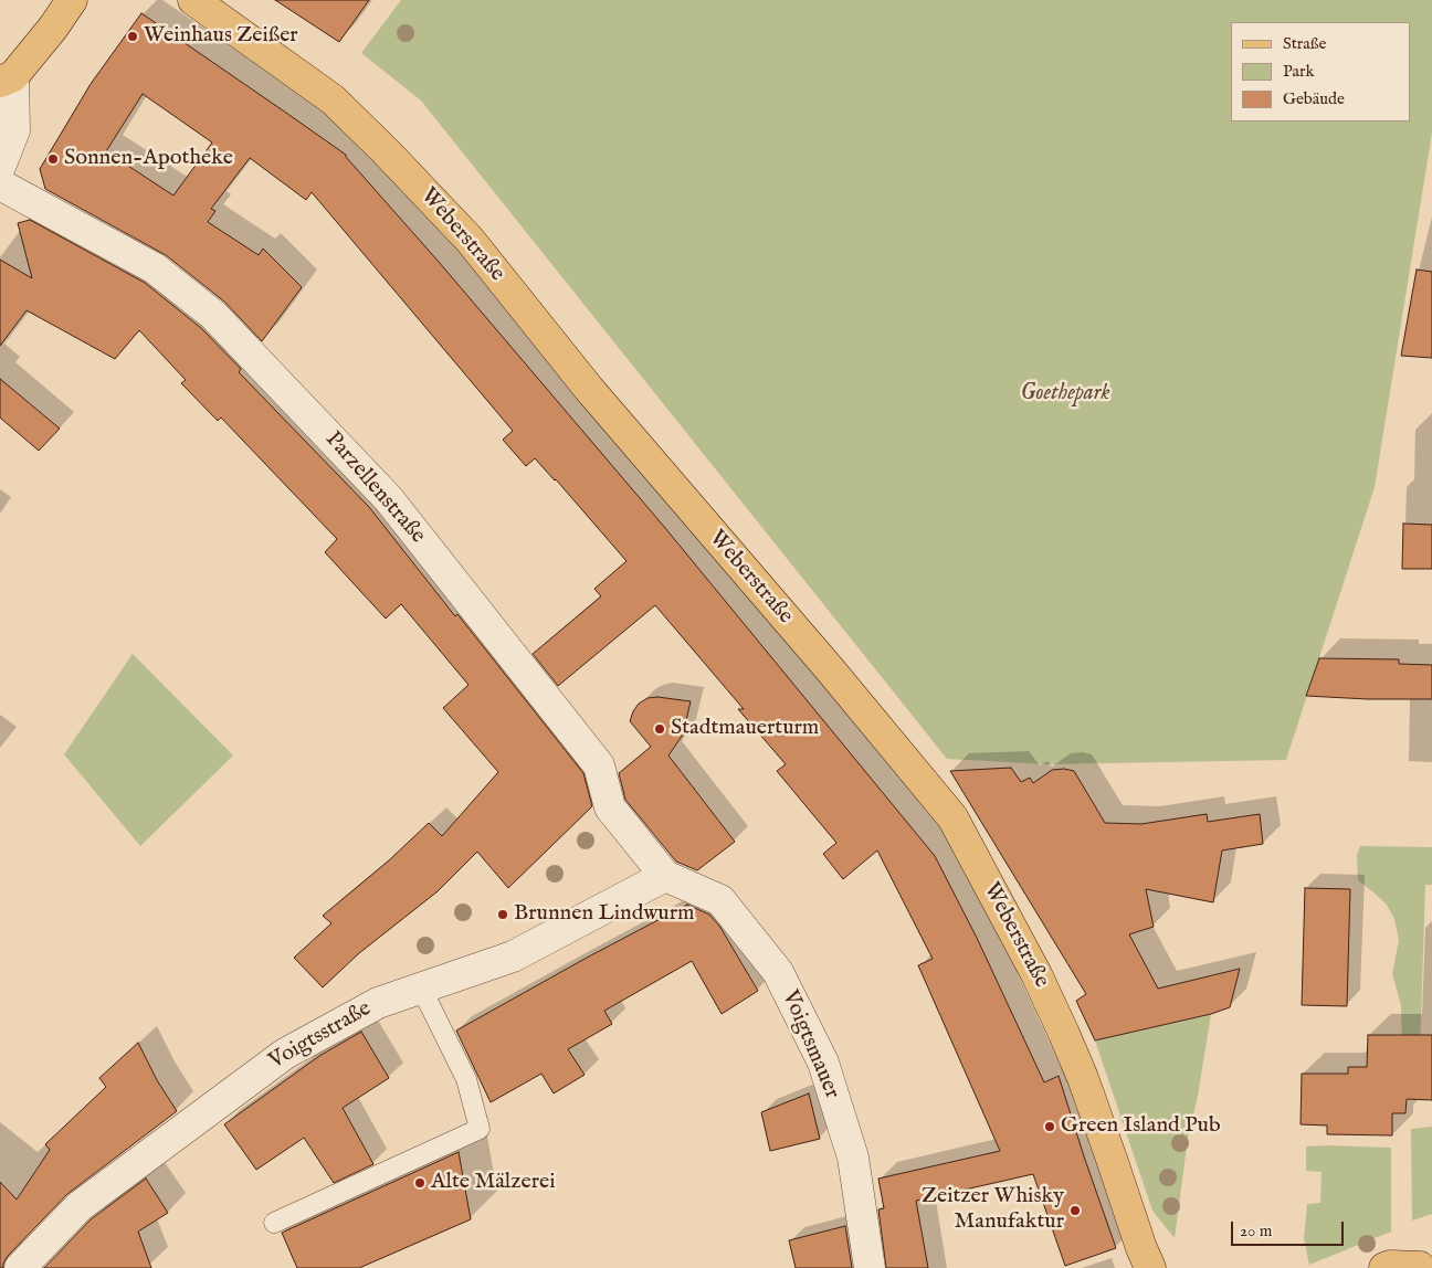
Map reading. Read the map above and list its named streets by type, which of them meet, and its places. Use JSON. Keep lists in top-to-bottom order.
{
  "streets": {
    "main road": ["Weberstraße"],
    "street": ["Parzellenstraße", "Voigtsstraße", "Voigtsmauer"]
  },
  "crossings": [
    ["Parzellenstraße", "Voigtsstraße"],
    ["Parzellenstraße", "Voigtsmauer"],
    ["Voigtsstraße", "Voigtsmauer"]
  ],
  "parks": ["Goethepark"],
  "places": [
    "Weinhaus Zeißer",
    "Sonnen-Apotheke",
    "Stadtmauerturm",
    "Brunnen Lindwurm",
    "Green Island Pub",
    "Alte Mälzerei",
    "Zeitzer Whisky Manufaktur"
  ],
  "legend": ["Straße", "Park", "Gebäude"],
  "scale_bar": "20 m"
}
